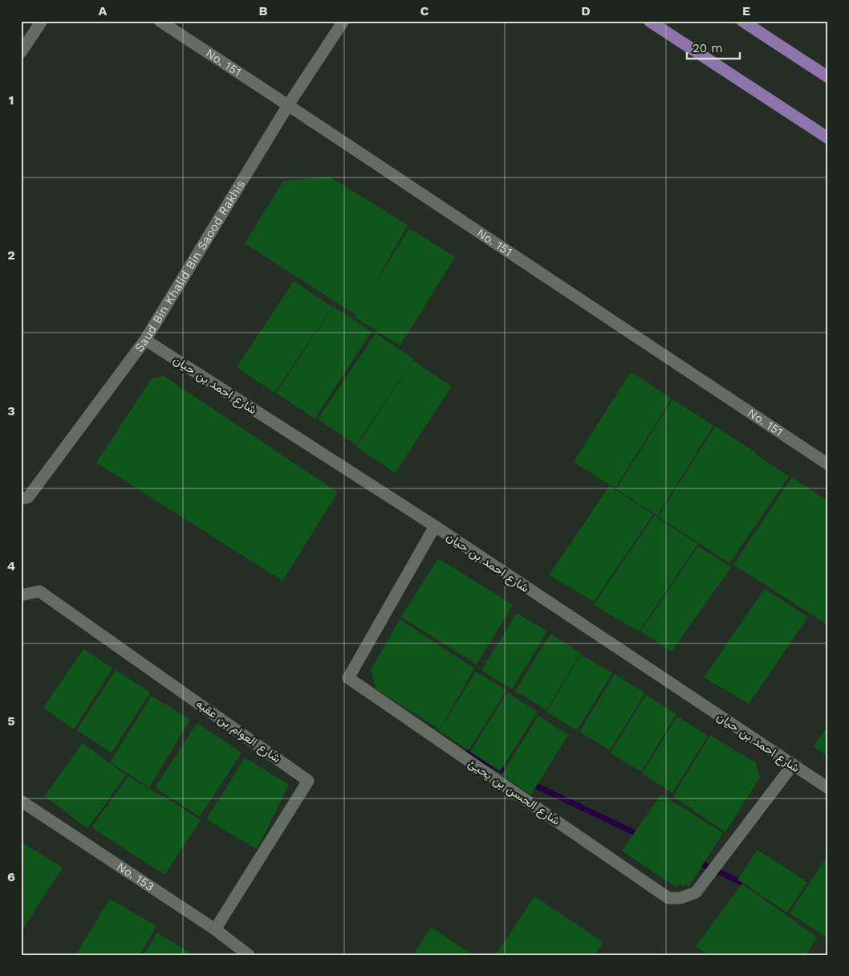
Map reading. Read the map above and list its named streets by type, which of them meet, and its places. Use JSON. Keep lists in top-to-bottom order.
{
  "streets": {
    "street": [
      "No. 151",
      "Saud Bin Khalid Bin Saood Rakhis",
      "شارع احمد بن حيان",
      "شارع العوام بن عقبه",
      "شارع الحسن بن يحيئ",
      "No. 153"
    ]
  },
  "crossings": [
    ["No. 151", "Saud Bin Khalid Bin Saood Rakhis"],
    ["Saud Bin Khalid Bin Saood Rakhis", "شارع احمد بن حيان"],
    ["شارع احمد بن حيان", "شارع الحسن بن يحيئ"],
    ["شارع العوام بن عقبه", "No. 153"]
  ],
  "scale_bar": "20 m",
  "grid": {
    "columns": [
      "A",
      "B",
      "C",
      "D",
      "E"
    ],
    "rows": [
      "1",
      "2",
      "3",
      "4",
      "5",
      "6"
    ]
  }
}
